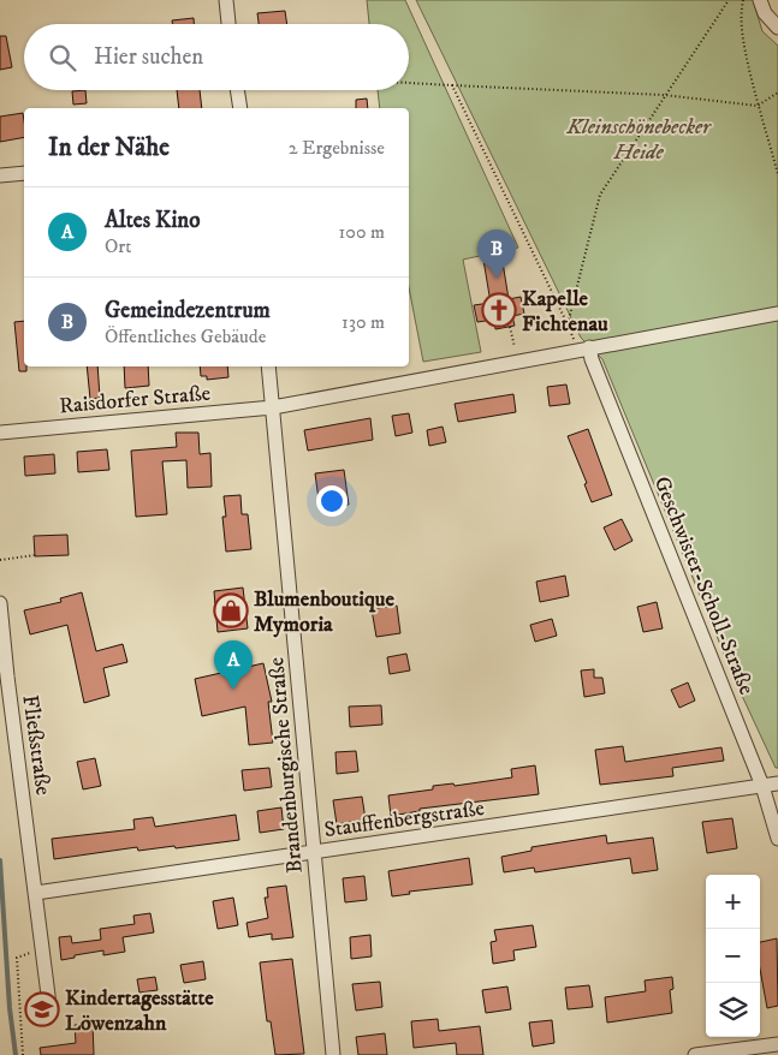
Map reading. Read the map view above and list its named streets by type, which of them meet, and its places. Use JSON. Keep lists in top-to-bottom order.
{
  "streets": {
    "street": [
      "Raisdorfer Straße",
      "Geschwister-Scholl-Straße",
      "Fließstraße",
      "Brandenburgische Straße",
      "Stauffenbergstraße"
    ]
  },
  "crossings": [
    ["Raisdorfer Straße", "Geschwister-Scholl-Straße"],
    ["Raisdorfer Straße", "Brandenburgische Straße"],
    ["Geschwister-Scholl-Straße", "Stauffenbergstraße"],
    ["Fließstraße", "Stauffenbergstraße"],
    ["Brandenburgische Straße", "Stauffenbergstraße"]
  ],
  "parks": ["Kleinschönebecker Heide"],
  "places": {
    "church": ["Kapelle Fichtenau"],
    "shop": ["Blumenboutique Mymoria"],
    "school or university": ["Kindertagesstätte Löwenzahn"]
  },
  "page": {
    "search": "Hier suchen",
    "heading": ["In der Nähe", "2 Ergebnisse"],
    "list": [
      {
        "mark": "A",
        "name": "Altes Kino",
        "note": "Ort",
        "value": "100 m"
      },
      {
        "mark": "B",
        "name": "Gemeindezentrum",
        "note": "Öffentliches Gebäude",
        "value": "130 m"
      }
    ],
    "pins": ["B", "A"],
    "map_buttons": ["+", "−"]
  }
}
